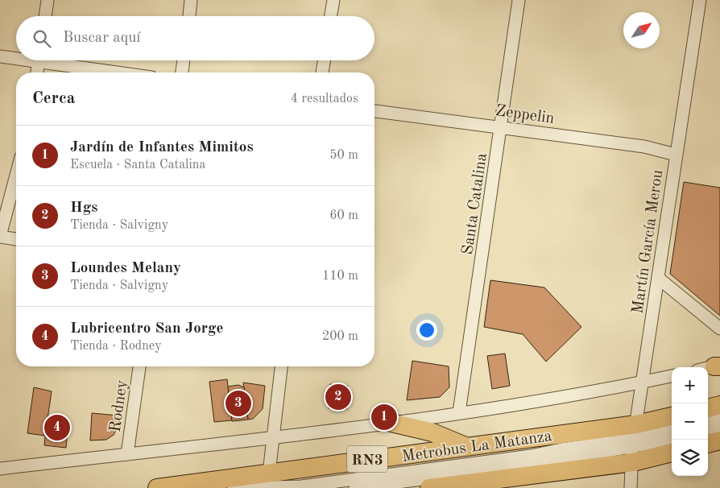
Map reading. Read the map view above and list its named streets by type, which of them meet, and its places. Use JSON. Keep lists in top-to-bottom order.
{
  "streets": {
    "highway": ["RN3"],
    "street": [
      "Zeppelin",
      "Santa Catalina",
      "Martín García Merou",
      "Rodney",
      "Metrobus La Matanza"
    ]
  },
  "crossings": [
    ["Zeppelin", "Santa Catalina"],
    ["Zeppelin", "Martín García Merou"],
    ["Martín García Merou", "Metrobus La Matanza"],
    ["Martín García Merou", "RN3"],
    ["Metrobus La Matanza", "RN3"]
  ],
  "north": "top right",
  "page": {
    "search": "Buscar aquí",
    "heading": ["Cerca", "4 resultados"],
    "list": [
      {
        "mark": "1",
        "name": "Jardín de Infantes Mimitos",
        "note": "Escuela · Santa Catalina",
        "value": "50 m"
      },
      {
        "mark": "2",
        "name": "Hgs",
        "note": "Tienda · Salvigny",
        "value": "60 m"
      },
      {
        "mark": "3",
        "name": "Loundes Melany",
        "note": "Tienda · Salvigny",
        "value": "110 m"
      },
      {
        "mark": "4",
        "name": "Lubricentro San Jorge",
        "note": "Tienda · Rodney",
        "value": "200 m"
      }
    ],
    "map_buttons": ["+", "−"],
    "pins": [
      "2",
      "3",
      "1",
      "4"
    ]
  }
}
